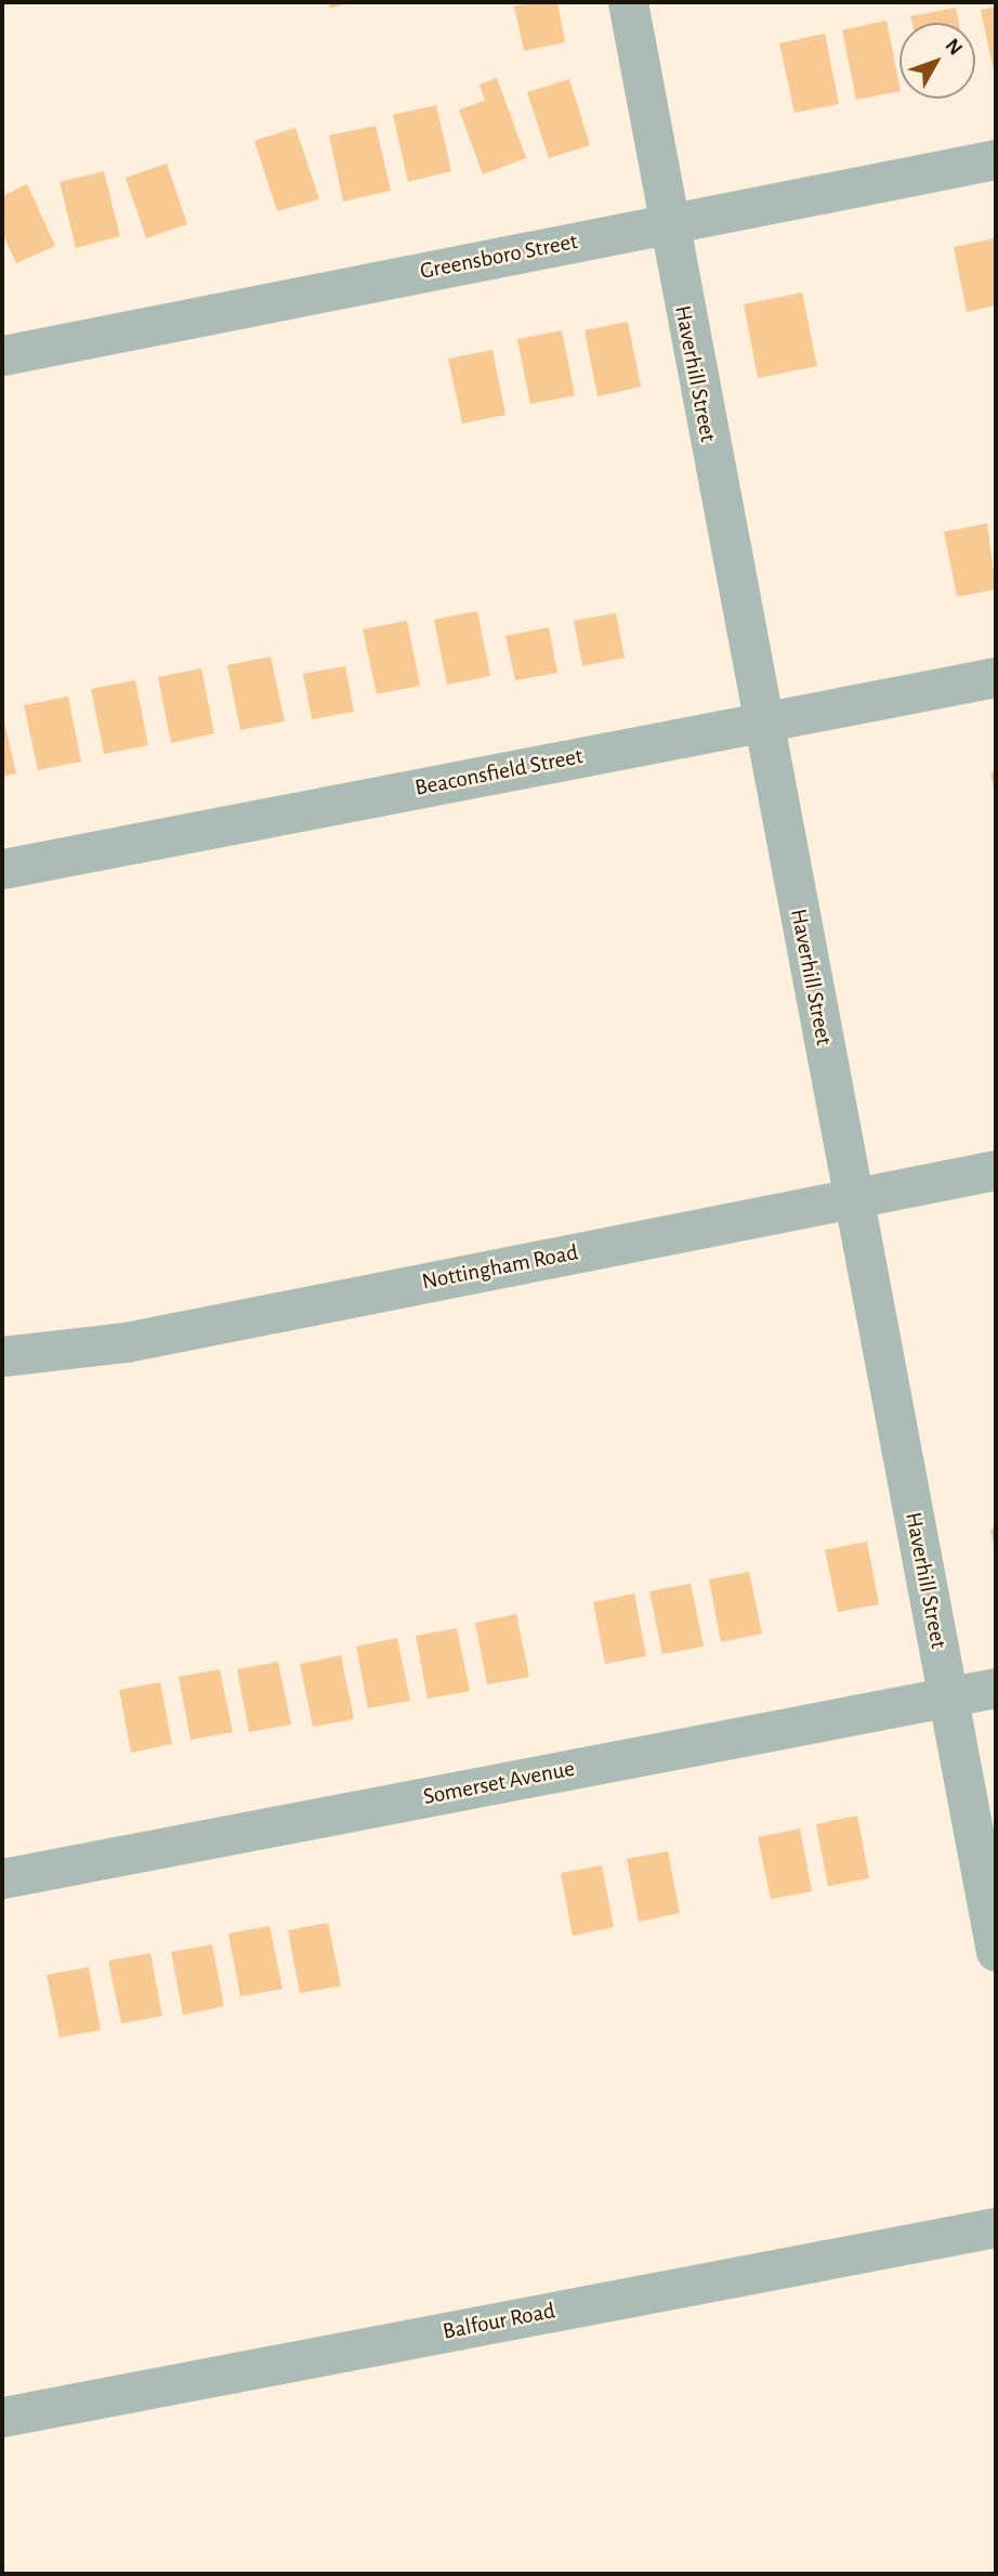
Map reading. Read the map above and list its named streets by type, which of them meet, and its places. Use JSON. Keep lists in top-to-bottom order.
{
  "streets": {
    "street": [
      "Greensboro Street",
      "Haverhill Street",
      "Beaconsfield Street",
      "Nottingham Road",
      "Somerset Avenue",
      "Balfour Road"
    ]
  },
  "crossings": [
    ["Greensboro Street", "Haverhill Street"],
    ["Haverhill Street", "Beaconsfield Street"],
    ["Haverhill Street", "Nottingham Road"],
    ["Haverhill Street", "Somerset Avenue"]
  ],
  "north": "top right"
}
